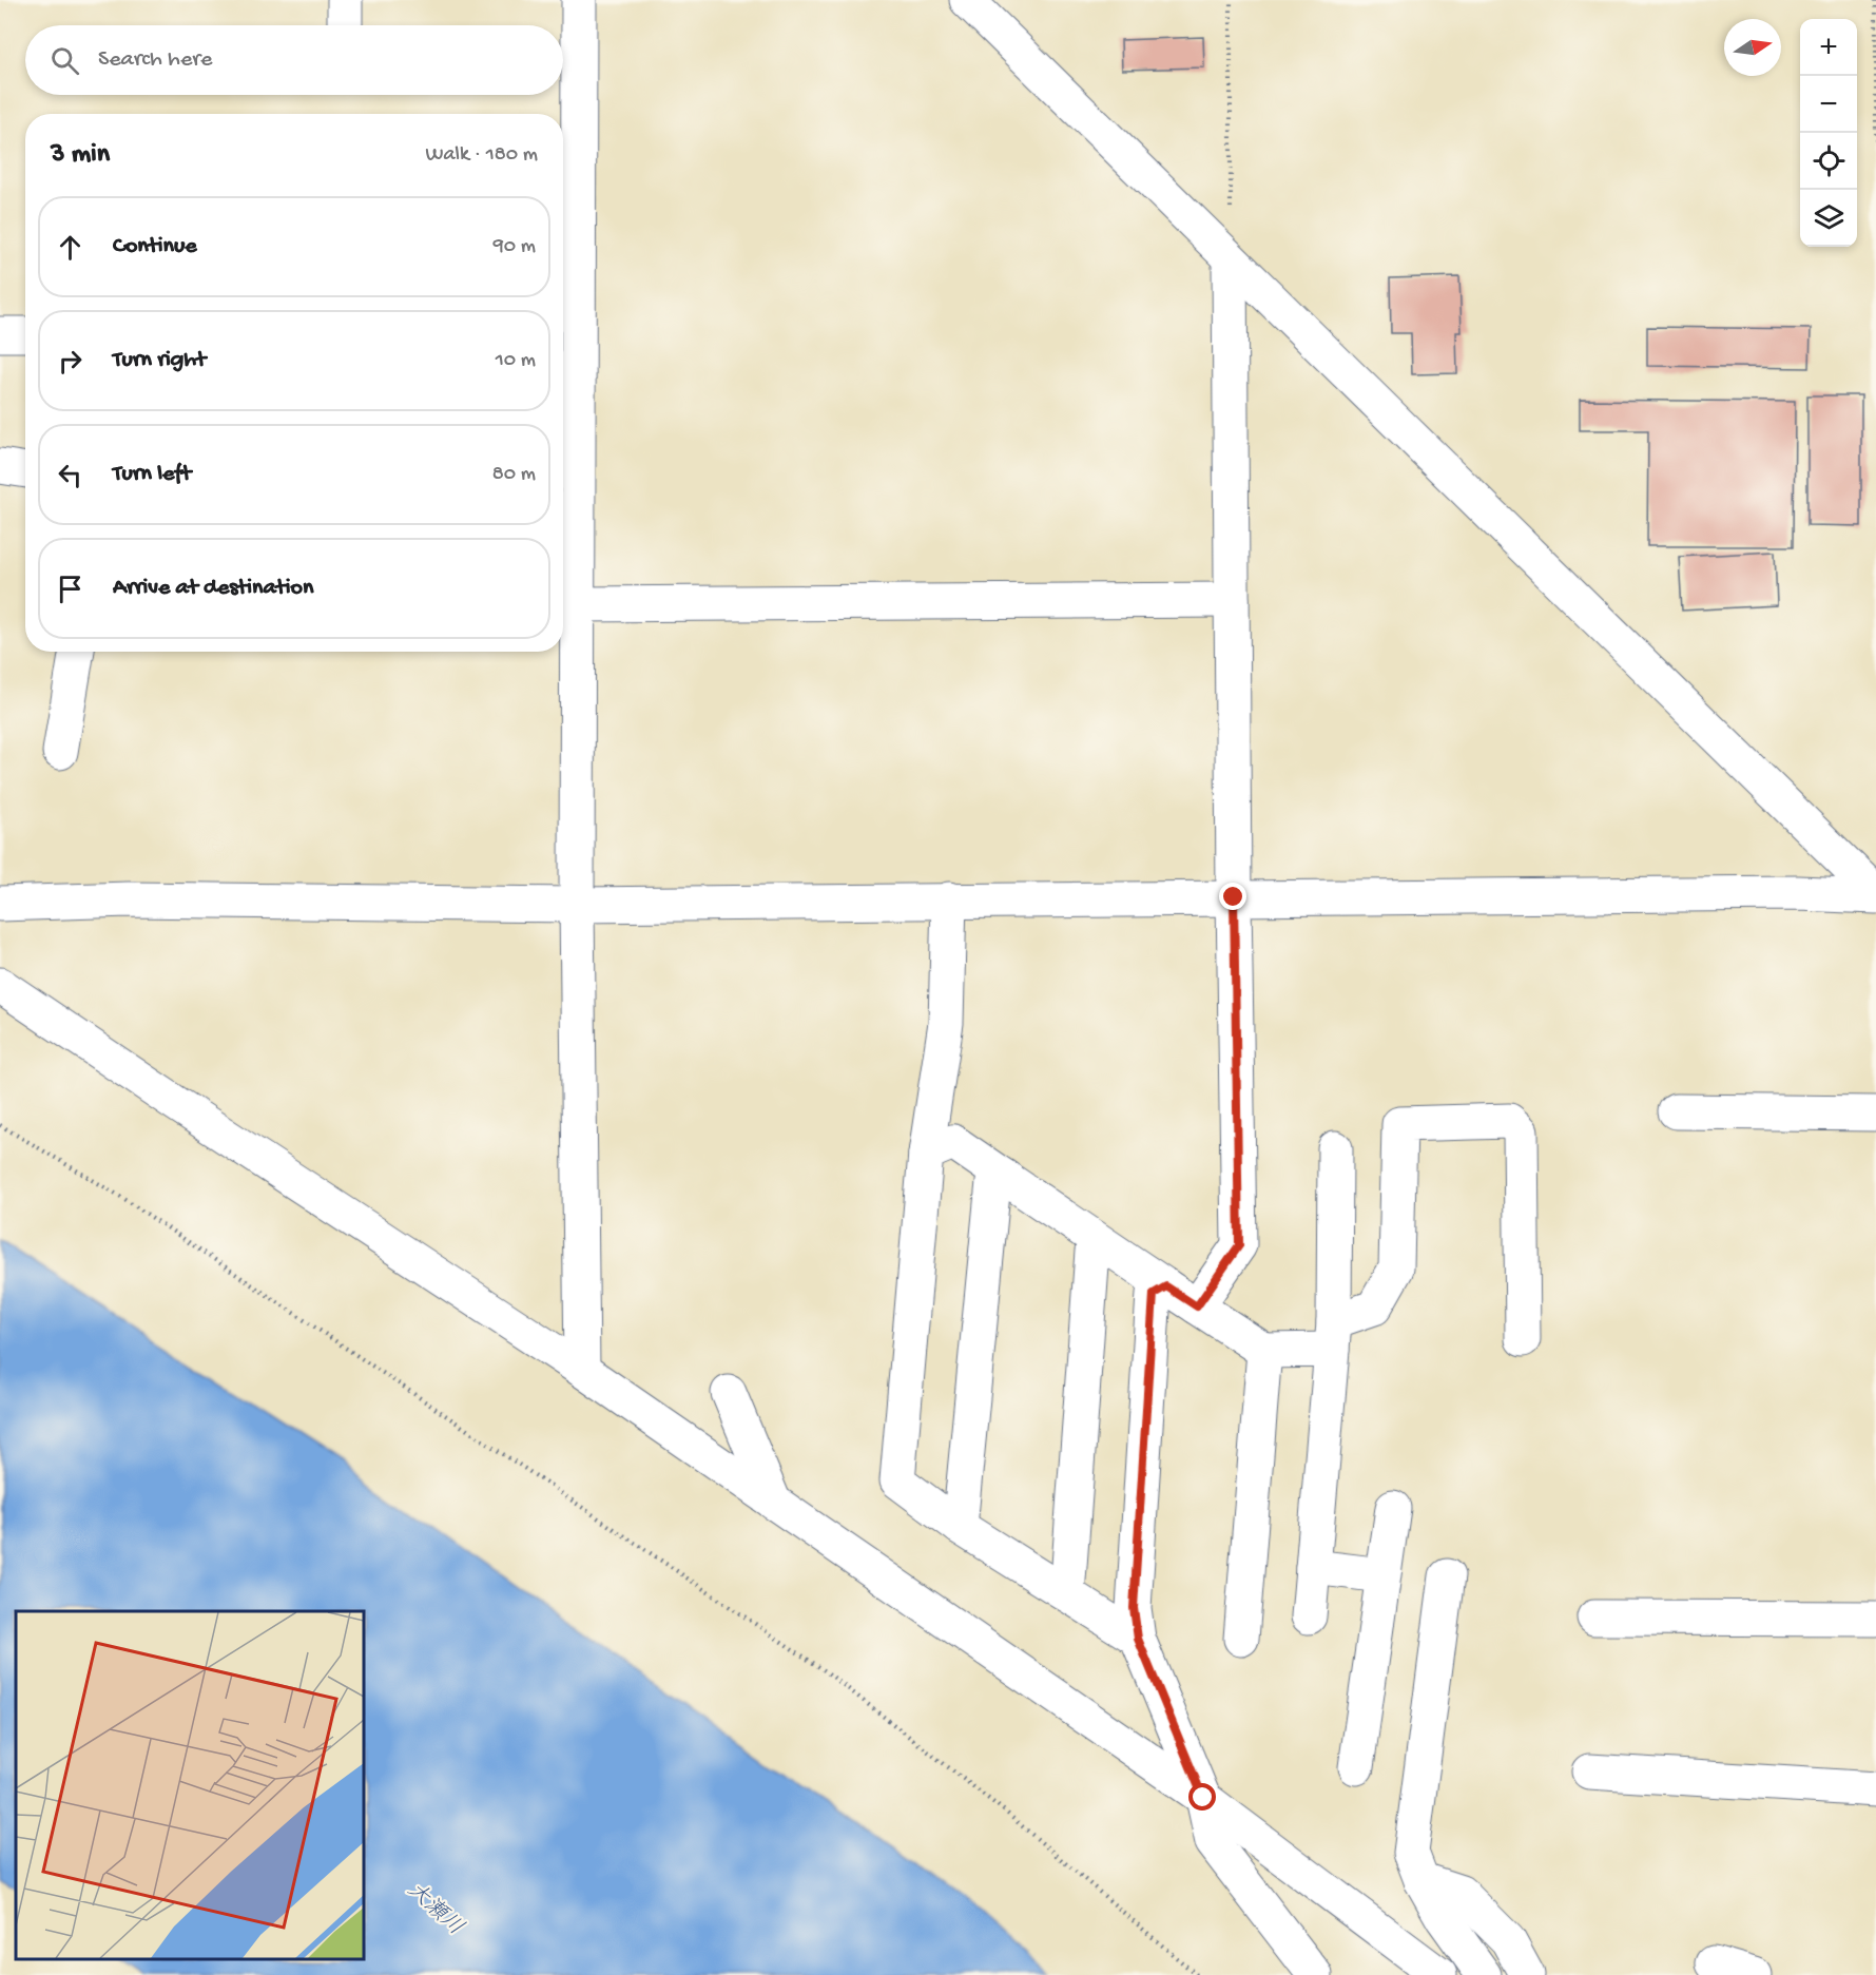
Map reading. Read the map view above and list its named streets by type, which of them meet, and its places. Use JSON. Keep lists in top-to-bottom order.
{
  "water": ["大瀬川"],
  "north": "right",
  "page": {
    "map_buttons": ["+", "−"],
    "search": "Search here",
    "heading": ["3 min", "Walk · 180 m"],
    "list": [
      ["Continue", "90 m"],
      ["Turn right", "10 m"],
      ["Turn left", "80 m"],
      "Arrive at destination"
    ]
  }
}
